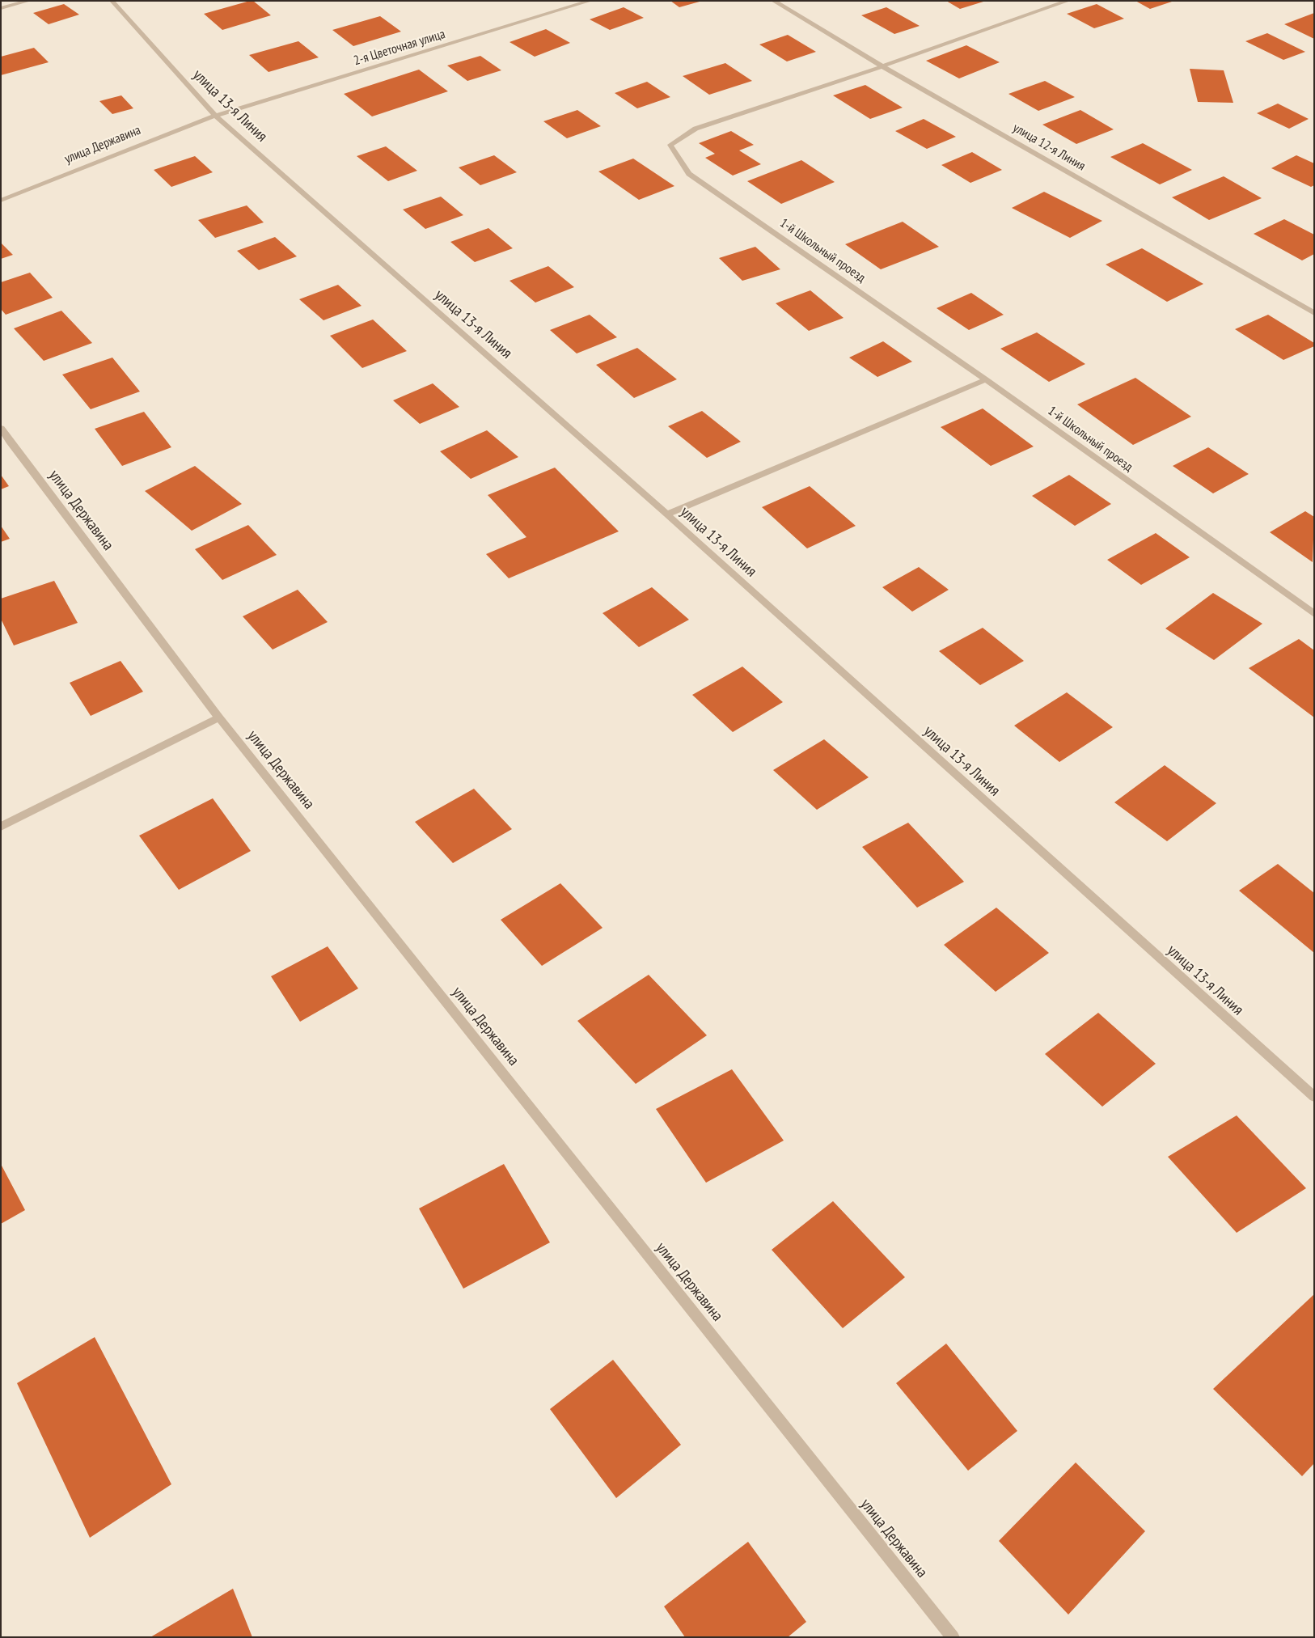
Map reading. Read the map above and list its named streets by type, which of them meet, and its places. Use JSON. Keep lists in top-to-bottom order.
{
  "streets": {
    "lane": [
      "2-я Цветочная улица",
      "улица 13-я Линия",
      "улица Державина",
      "улица 12-я Линия",
      "1-й Школьный проезд"
    ]
  },
  "crossings": [
    ["2-я Цветочная улица", "улица 13-я Линия"],
    ["2-я Цветочная улица", "улица Державина"],
    ["улица 13-я Линия", "улица Державина"],
    ["улица 12-я Линия", "1-й Школьный проезд"]
  ]
}
